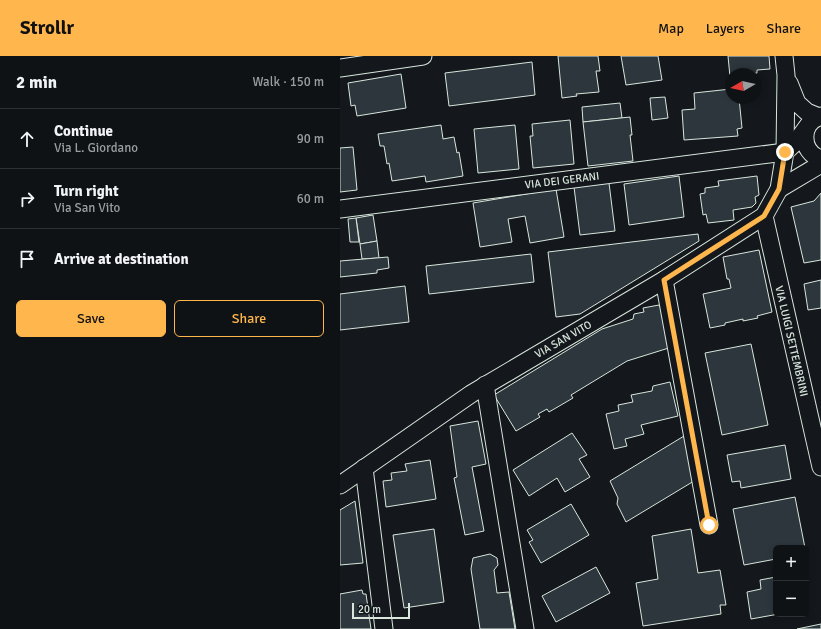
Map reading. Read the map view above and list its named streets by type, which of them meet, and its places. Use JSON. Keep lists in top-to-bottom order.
{
  "streets": {
    "street": ["VIA DEI GERANI", "VIA SAN VITO", "VIA LUIGI SETTEMBRINI"]
  },
  "crossings": [
    ["VIA DEI GERANI", "VIA SAN VITO"],
    ["VIA SAN VITO", "VIA LUIGI SETTEMBRINI"]
  ],
  "scale_bar": "20 m",
  "north": "left",
  "page": {
    "header": "Strollr",
    "nav": ["Map", "Layers", "Share"],
    "heading": ["2 min", "Walk · 150 m"],
    "list": [
      ["Continue", "Via L. Giordano", "90 m"],
      ["Turn right", "Via San Vito", "60 m"],
      "Arrive at destination"
    ],
    "buttons": ["Save", "Share"],
    "map_buttons": ["+", "−"],
    "scale": "20 m"
  }
}
